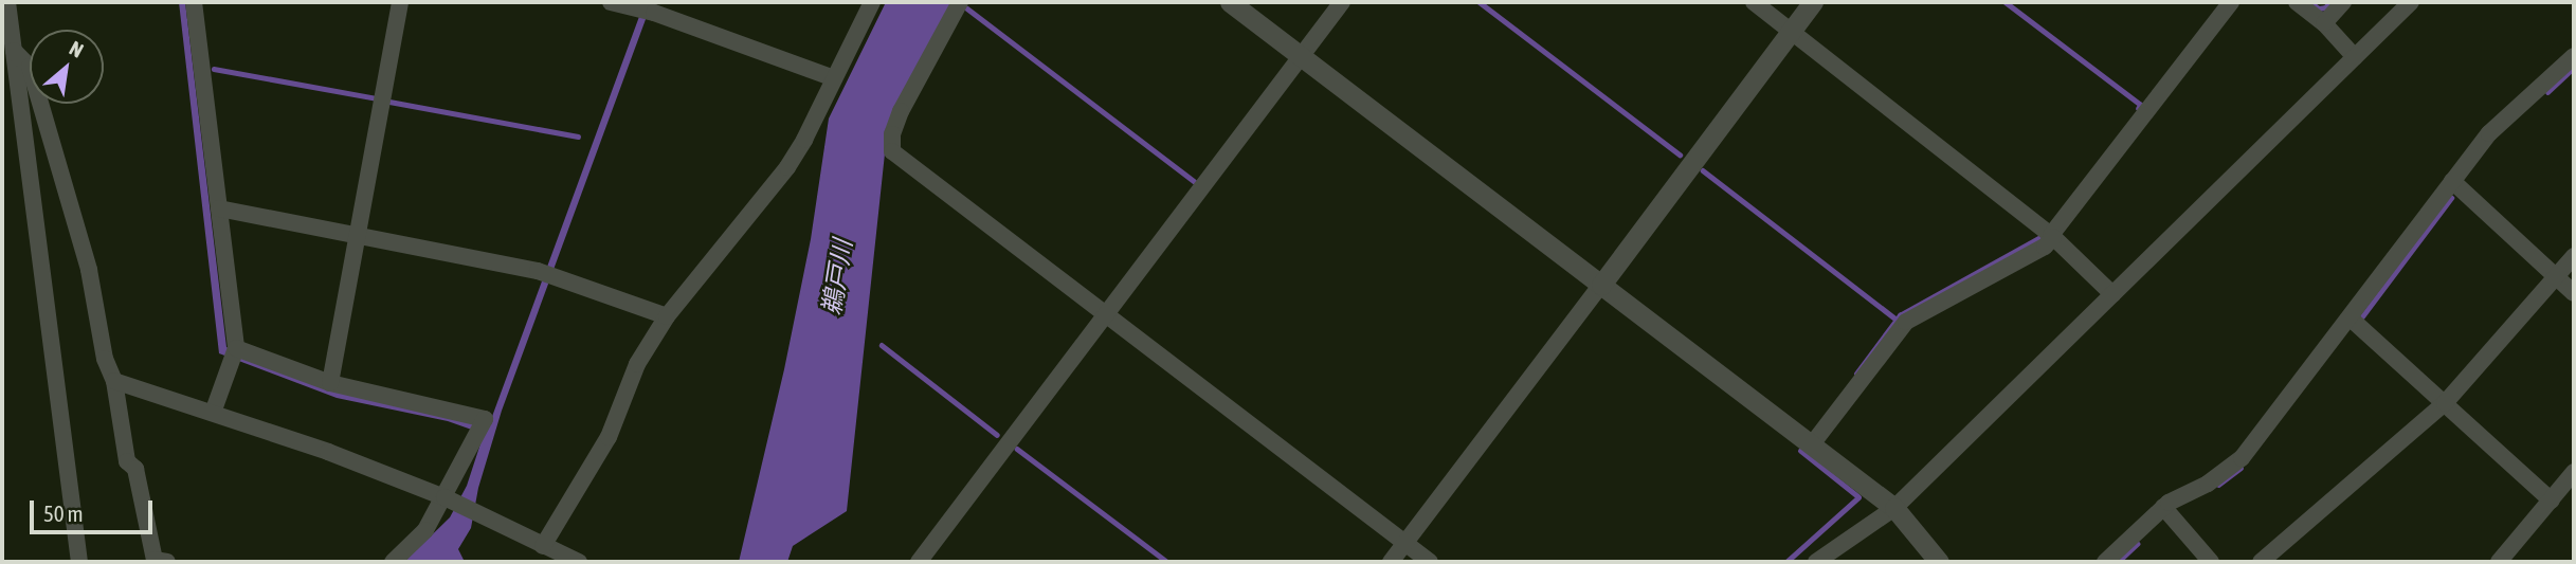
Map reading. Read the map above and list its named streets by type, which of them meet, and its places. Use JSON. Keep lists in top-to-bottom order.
{
  "water": ["鵜戸川"],
  "scale_bar": "50 m",
  "north": "top right"
}
